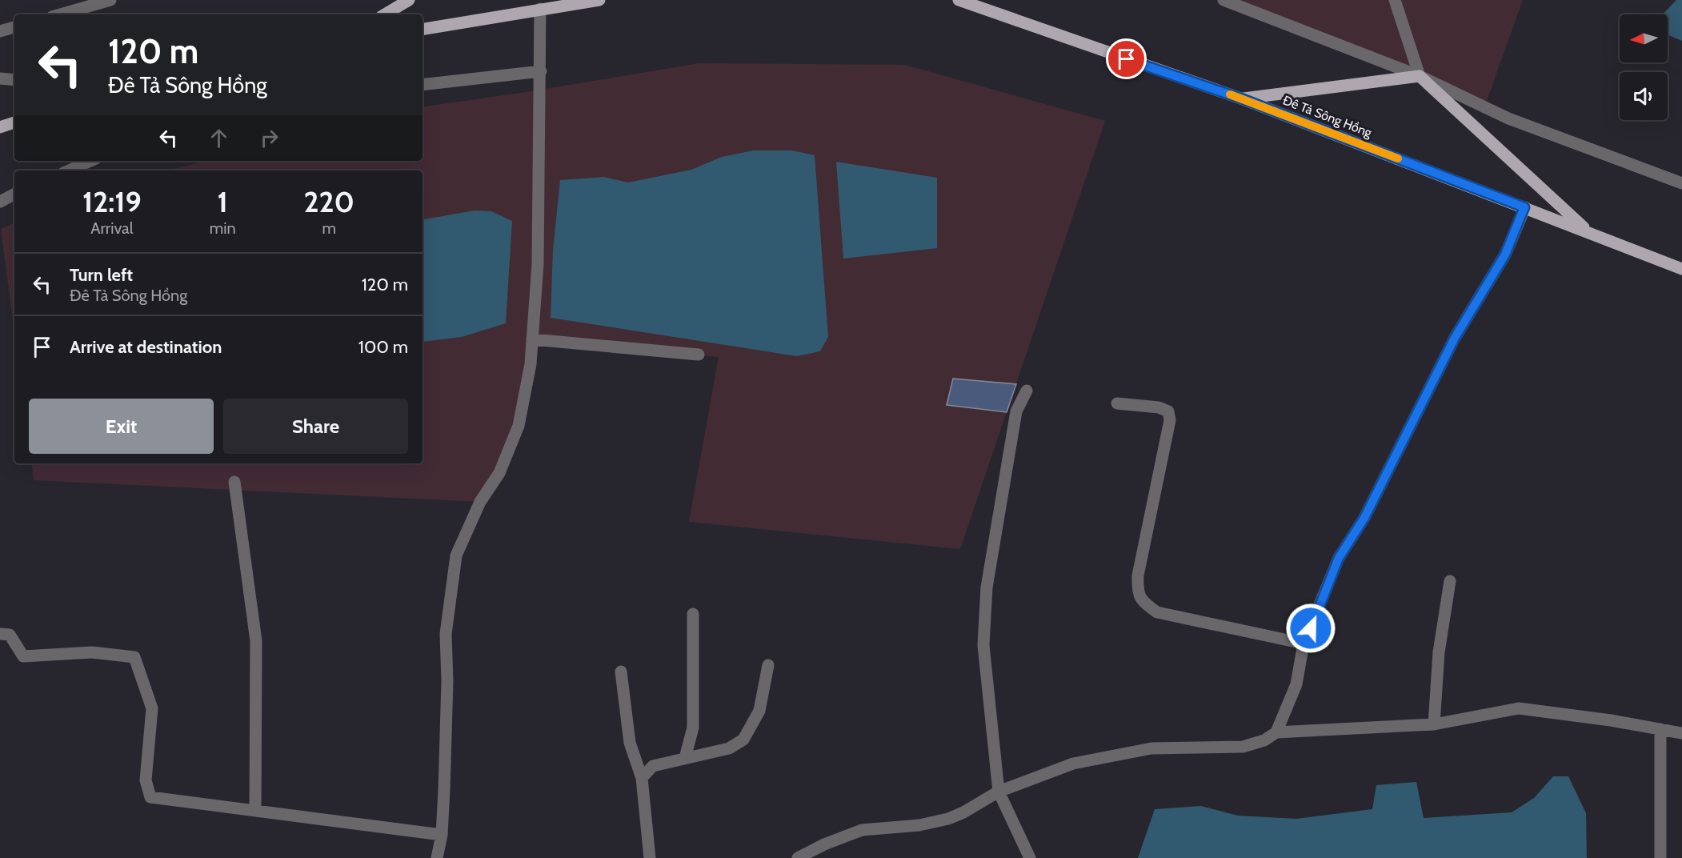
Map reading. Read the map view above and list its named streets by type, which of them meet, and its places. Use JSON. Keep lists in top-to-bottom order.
{
  "streets": {
    "main road": ["Đê Tả Sông Hồng"]
  },
  "north": "left",
  "page": {
    "turn": ["120 m", "Đê Tả Sông Hồng"],
    "eta": [
      "12:19",
      "Arrival",
      "1",
      "min",
      "220",
      "m"
    ],
    "list": [
      {
        "name": "Turn left",
        "note": "Đê Tả Sông Hồng",
        "value": "120 m"
      },
      {
        "name": "Arrive at destination",
        "value": "100 m"
      }
    ],
    "buttons": ["Exit", "Share"]
  }
}
